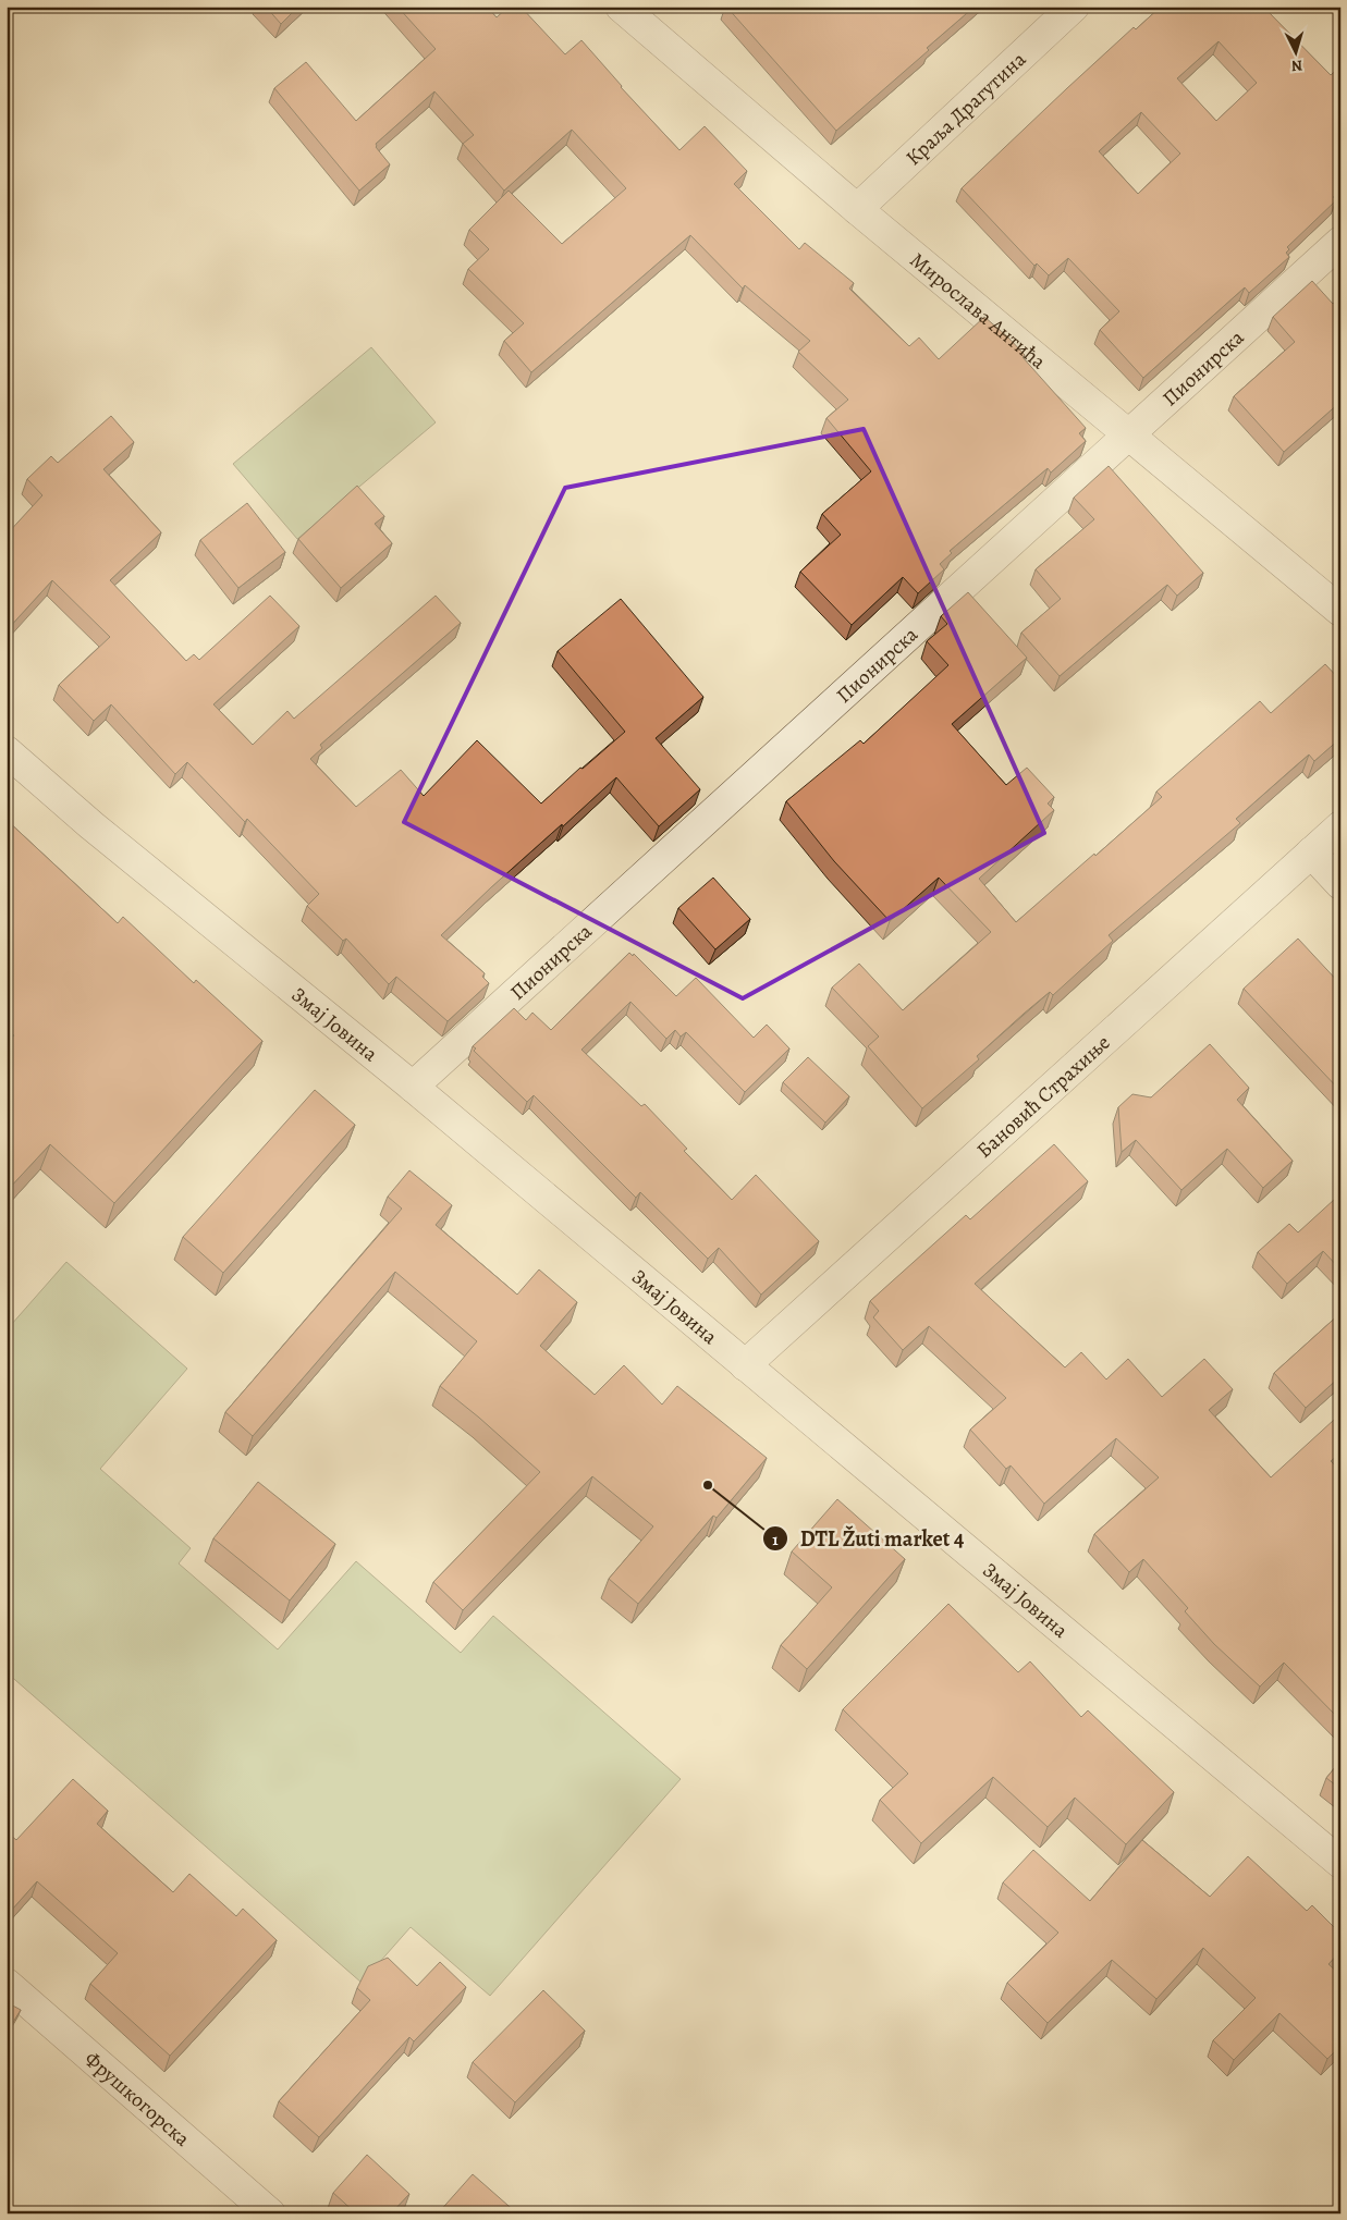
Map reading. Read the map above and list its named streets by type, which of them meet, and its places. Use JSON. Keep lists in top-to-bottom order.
{
  "streets": {
    "street": [
      "Краља Драгутина",
      "Мирослава Антића",
      "Пионирска",
      "Змај Јовина",
      "Бановић Страхиње",
      "Фрушкогорска"
    ]
  },
  "crossings": [
    ["Краља Драгутина", "Мирослава Антића"],
    ["Мирослава Антића", "Пионирска"],
    ["Пионирска", "Змај Јовина"],
    ["Змај Јовина", "Бановић Страхиње"]
  ],
  "places": ["DTL Žuti market 4"],
  "north": "bottom"
}
